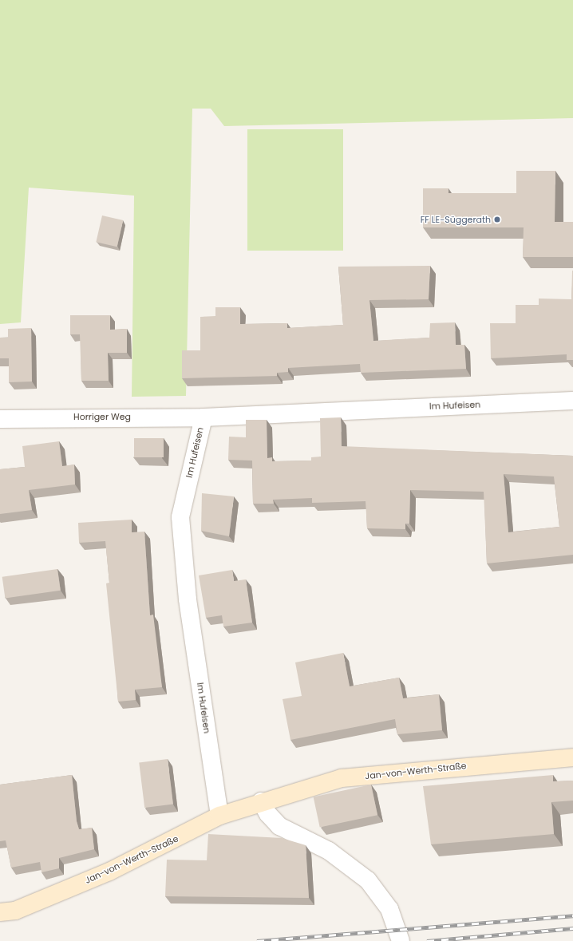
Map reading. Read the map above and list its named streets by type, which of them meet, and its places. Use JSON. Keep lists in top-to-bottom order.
{
  "streets": {
    "main road": ["Jan-von-Werth-Straße"],
    "street": ["Im Hufeisen", "Horriger Weg"]
  },
  "crossings": [
    ["Im Hufeisen", "Horriger Weg"],
    ["Im Hufeisen", "Jan-von-Werth-Straße"]
  ],
  "places": ["FF LE-Süggerath"]
}
